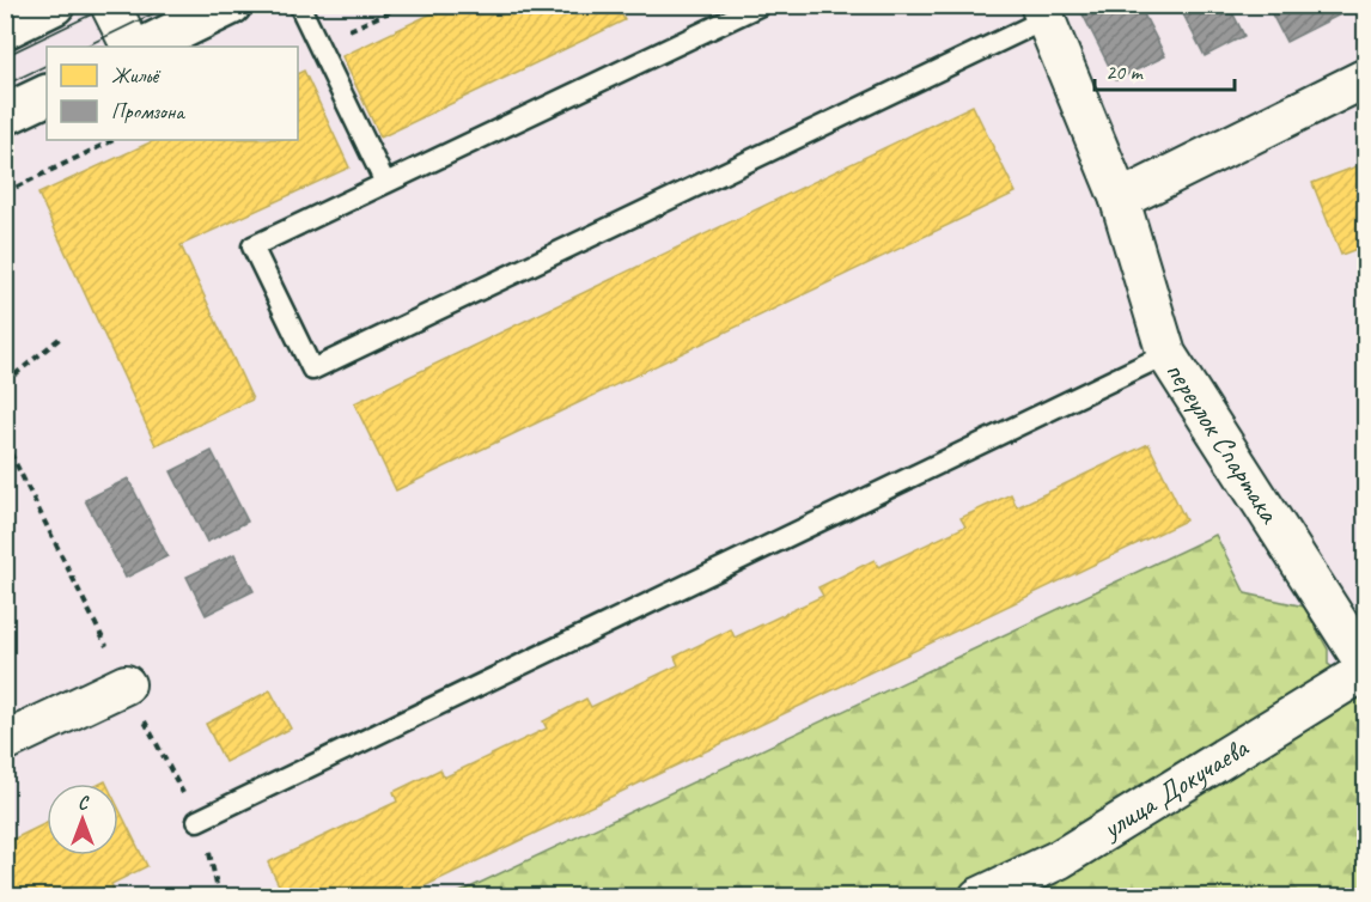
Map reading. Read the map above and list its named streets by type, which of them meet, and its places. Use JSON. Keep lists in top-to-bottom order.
{
  "streets": {
    "street": ["переулок Спартака", "улица Докучаева"]
  },
  "crossings": [
    ["переулок Спартака", "улица Докучаева"]
  ],
  "legend": ["Жильё", "Промзона"],
  "scale_bar": "20 m",
  "north": "top"
}
